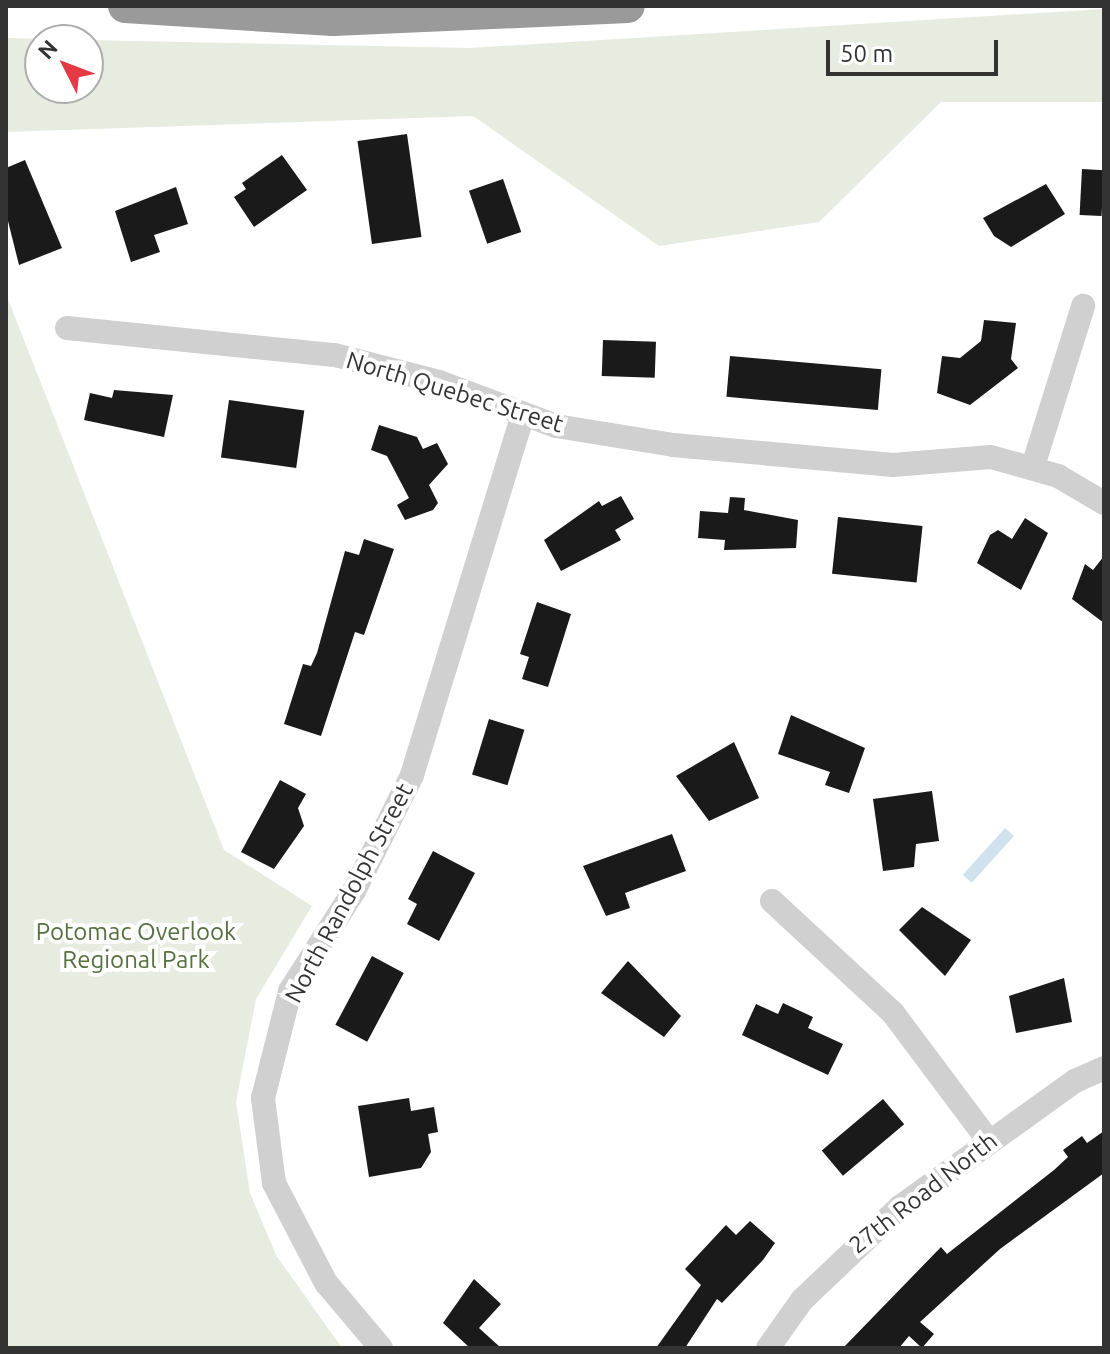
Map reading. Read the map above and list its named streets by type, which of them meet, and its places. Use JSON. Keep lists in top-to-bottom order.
{
  "streets": {
    "street": ["North Quebec Street", "North Randolph Street", "27th Road North"]
  },
  "crossings": [
    ["North Quebec Street", "North Randolph Street"]
  ],
  "parks": ["Potomac Overlook Regional Park"],
  "scale_bar": "50 m",
  "north": "top left"
}
